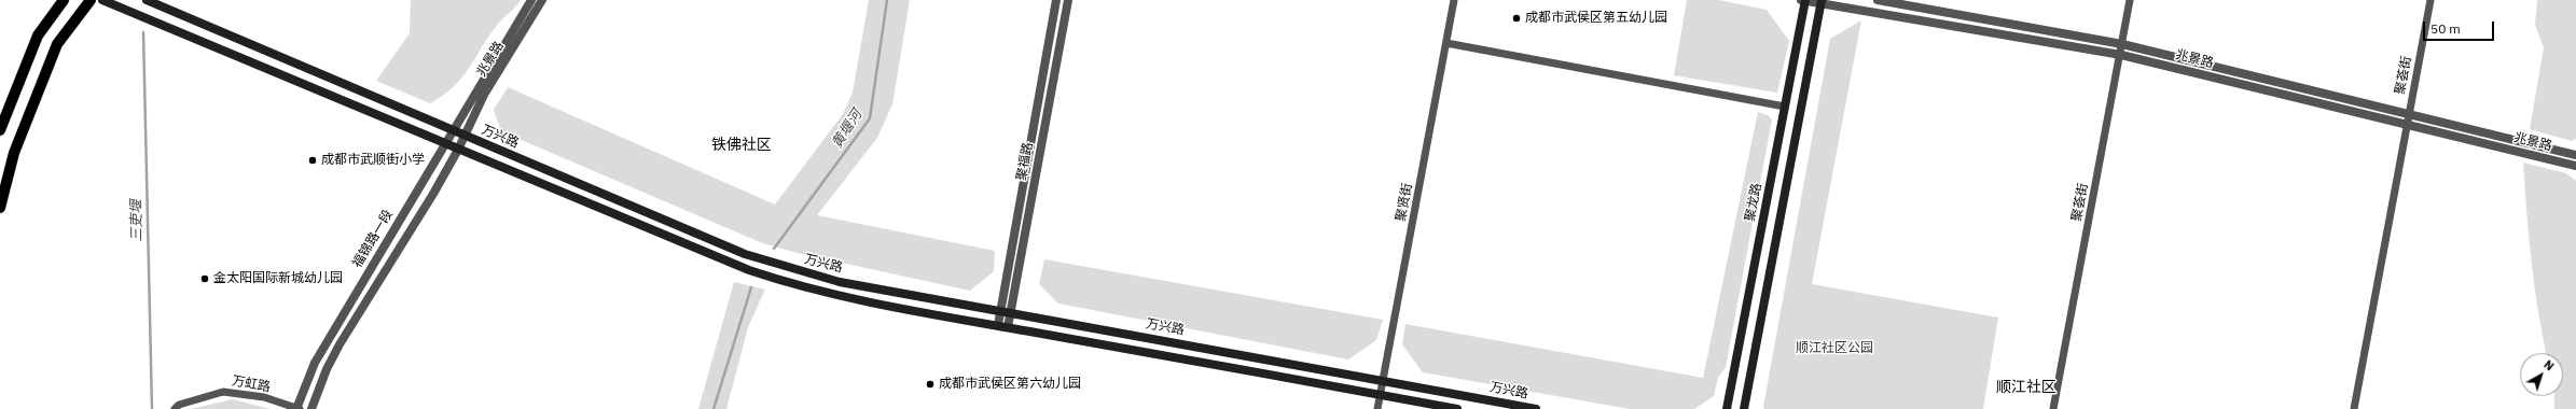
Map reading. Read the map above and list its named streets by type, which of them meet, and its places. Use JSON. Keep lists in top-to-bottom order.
{
  "streets": {
    "main road": ["万兴路", "聚龙路"],
    "street": [
      "兆景路",
      "聚荟街",
      "聚福路",
      "聚贤街",
      "福锦路一段",
      "万虹路"
    ]
  },
  "crossings": [
    ["兆景路", "聚荟街"],
    ["兆景路", "万兴路"],
    ["兆景路", "聚龙路"],
    ["兆景路", "福锦路一段"],
    ["万兴路", "聚福路"],
    ["万兴路", "聚贤街"],
    ["万兴路", "福锦路一段"],
    ["福锦路一段", "万虹路"]
  ],
  "districts": ["铁佛社区", "顺江社区"],
  "water": ["黄堰河", "三吏堰"],
  "parks": ["顺江社区公园"],
  "places": [
    "成都市武侯区第五幼儿园",
    "成都市武顺街小学",
    "金太阳国际新城幼儿园",
    "成都市武侯区第六幼儿园"
  ],
  "scale_bar": "50 m",
  "north": "top right"
}
